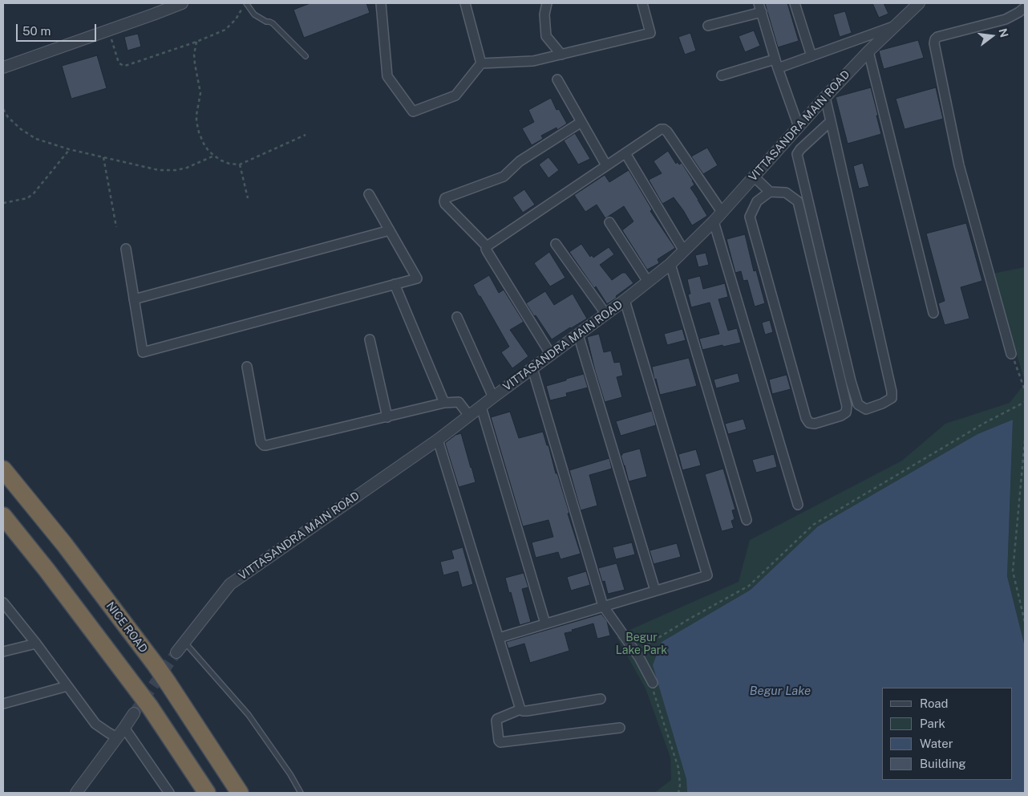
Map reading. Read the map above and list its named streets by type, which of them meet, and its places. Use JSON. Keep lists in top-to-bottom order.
{
  "streets": {
    "highway": ["NICE ROAD"],
    "street": ["VITTASANDRA MAIN ROAD"]
  },
  "water": ["Begur Lake"],
  "parks": ["Begur Lake Park"],
  "legend": [
    "Road",
    "Park",
    "Water",
    "Building"
  ],
  "scale_bar": "50 m",
  "north": "right"
}
